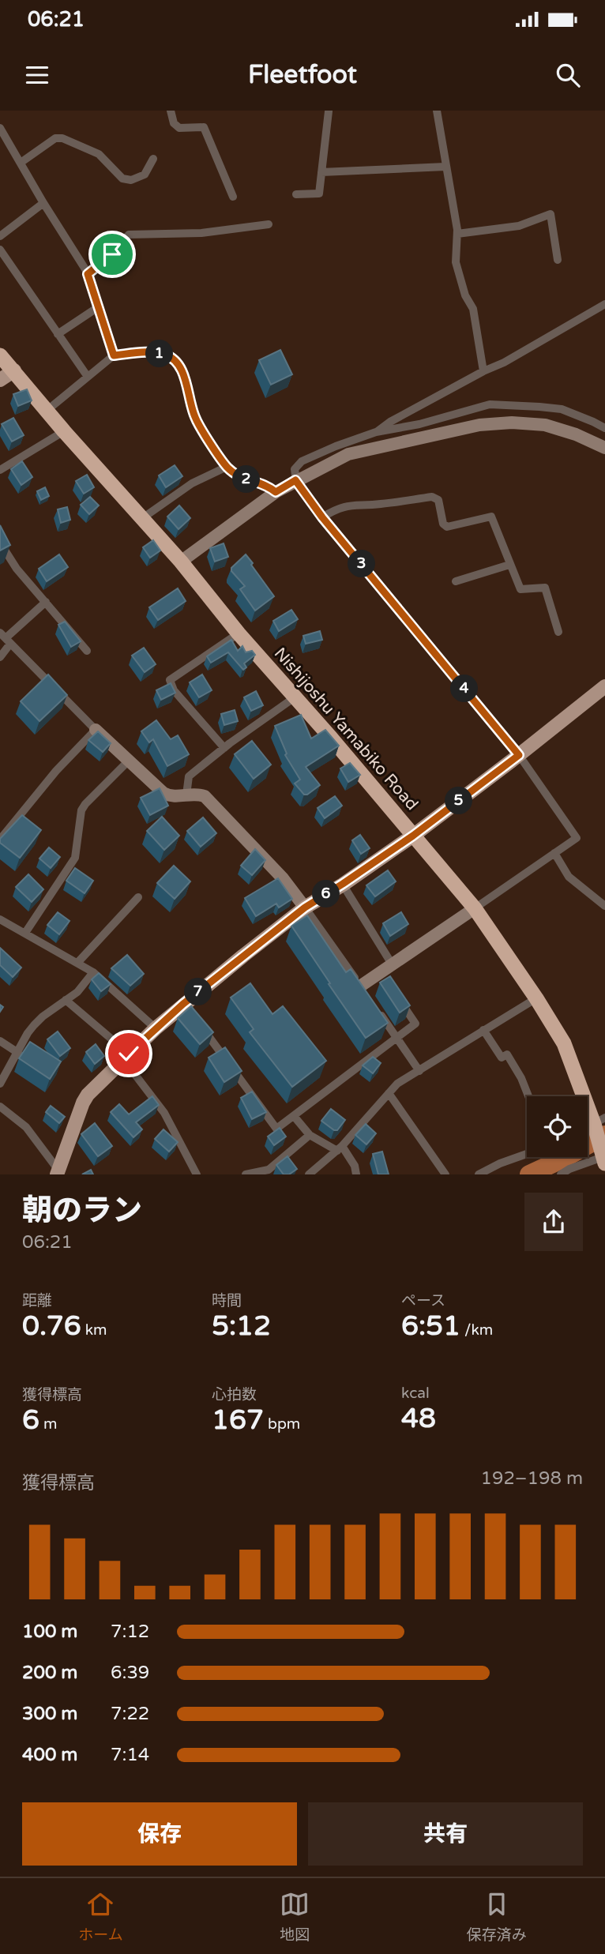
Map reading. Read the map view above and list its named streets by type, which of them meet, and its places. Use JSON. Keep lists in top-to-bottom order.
{
  "streets": {
    "highway": ["Nishijoshu Yamabiko Road"]
  },
  "page": {
    "status": "06:21",
    "header": "Fleetfoot",
    "pins": [
      "1",
      "2",
      "3",
      "4",
      "5",
      "6",
      "7"
    ],
    "heading": ["朝のラン", "06:21"],
    "stats": [
      ["距離", "0.76 km"],
      ["時間", "5:12"],
      ["ペース", "6:51 /km"],
      ["獲得標高", "6 m"],
      ["心拍数", "167 bpm"],
      ["kcal", "48"]
    ],
    "chart": ["獲得標高", "192–198 m"],
    "list": [
      {
        "name": "100 m",
        "note": "7:12"
      },
      {
        "name": "200 m",
        "note": "6:39"
      },
      {
        "name": "300 m",
        "note": "7:22"
      },
      {
        "name": "400 m",
        "note": "7:14"
      }
    ],
    "buttons": ["保存", "共有"],
    "tabs": ["ホーム", "地図", "保存済み"]
  }
}
